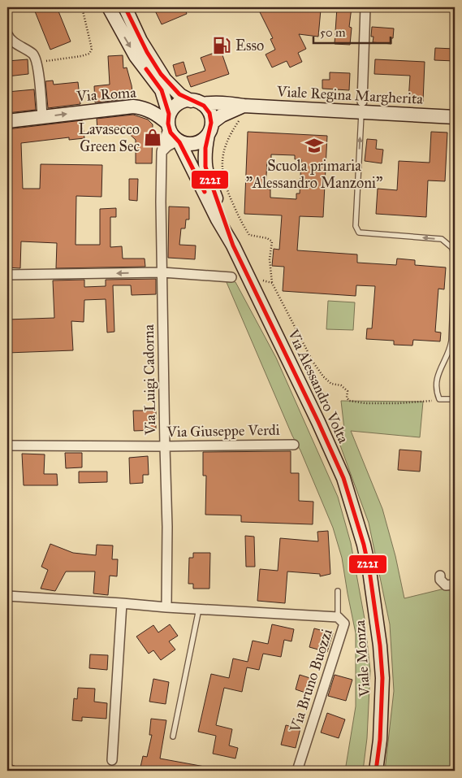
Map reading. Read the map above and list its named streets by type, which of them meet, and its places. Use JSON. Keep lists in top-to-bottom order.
{
  "streets": {
    "main road": [
      "Via Roma",
      "Viale Regina Margherita",
      "Via Alessandro Volta",
      "Viale Monza"
    ],
    "street": ["Via Luigi Cadorna", "Via Giuseppe Verdi", "Via Bruno Buozzi"]
  },
  "crossings": [
    ["Via Roma", "Viale Regina Margherita"],
    ["Via Roma", "Via Luigi Cadorna"],
    ["Via Roma", "Via Alessandro Volta"],
    ["Viale Regina Margherita", "Via Luigi Cadorna"],
    ["Viale Regina Margherita", "Via Alessandro Volta"],
    ["Via Luigi Cadorna", "Via Alessandro Volta"],
    ["Via Luigi Cadorna", "Via Giuseppe Verdi"],
    ["Via Luigi Cadorna", "Via Bruno Buozzi"],
    ["Via Alessandro Volta", "Viale Monza"]
  ],
  "one_way": ["Via Roma"],
  "places": {
    "fuel station": ["Esso"],
    "shop": ["Lavasecco Green Sec"],
    "school or university": ["Scuola primaria \"Alessandro Manzoni\""]
  },
  "lines": ["transit line z221"],
  "scale_bar": "50 m"
}
